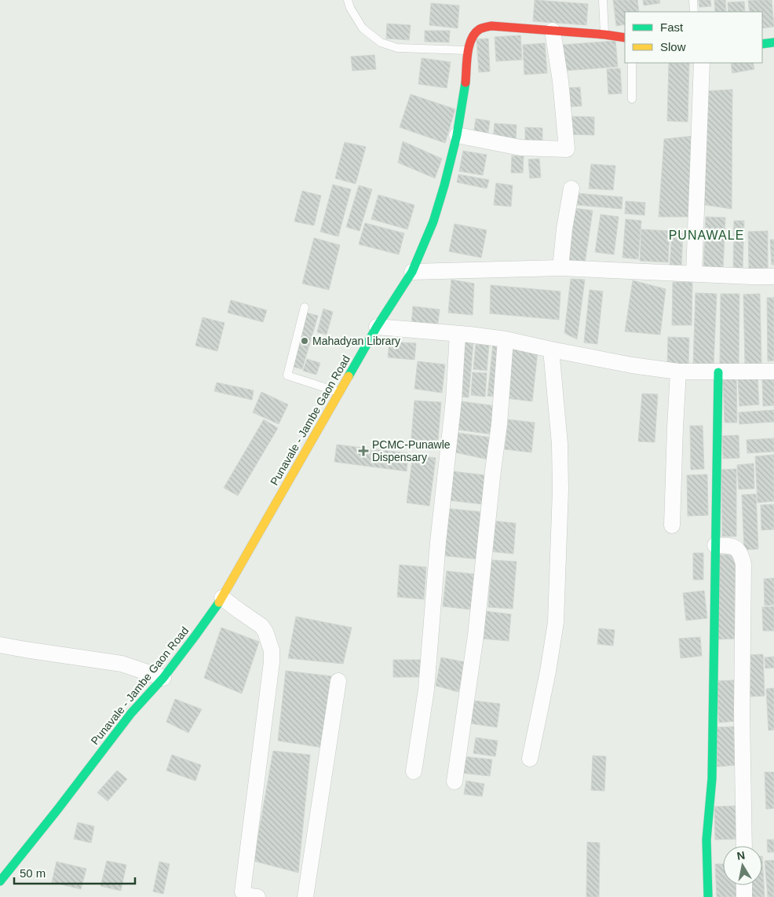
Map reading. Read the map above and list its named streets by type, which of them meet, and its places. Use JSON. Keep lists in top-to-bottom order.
{
  "streets": {
    "street": ["Punavale - Jambe Gaon Road"]
  },
  "districts": ["PUNAWALE"],
  "places": {
    "other": ["Mahadyan Library"],
    "health": ["PCMC-Punawle Dispensary"]
  },
  "legend": ["Fast", "Slow"],
  "scale_bar": "50 m",
  "north": "top"
}
